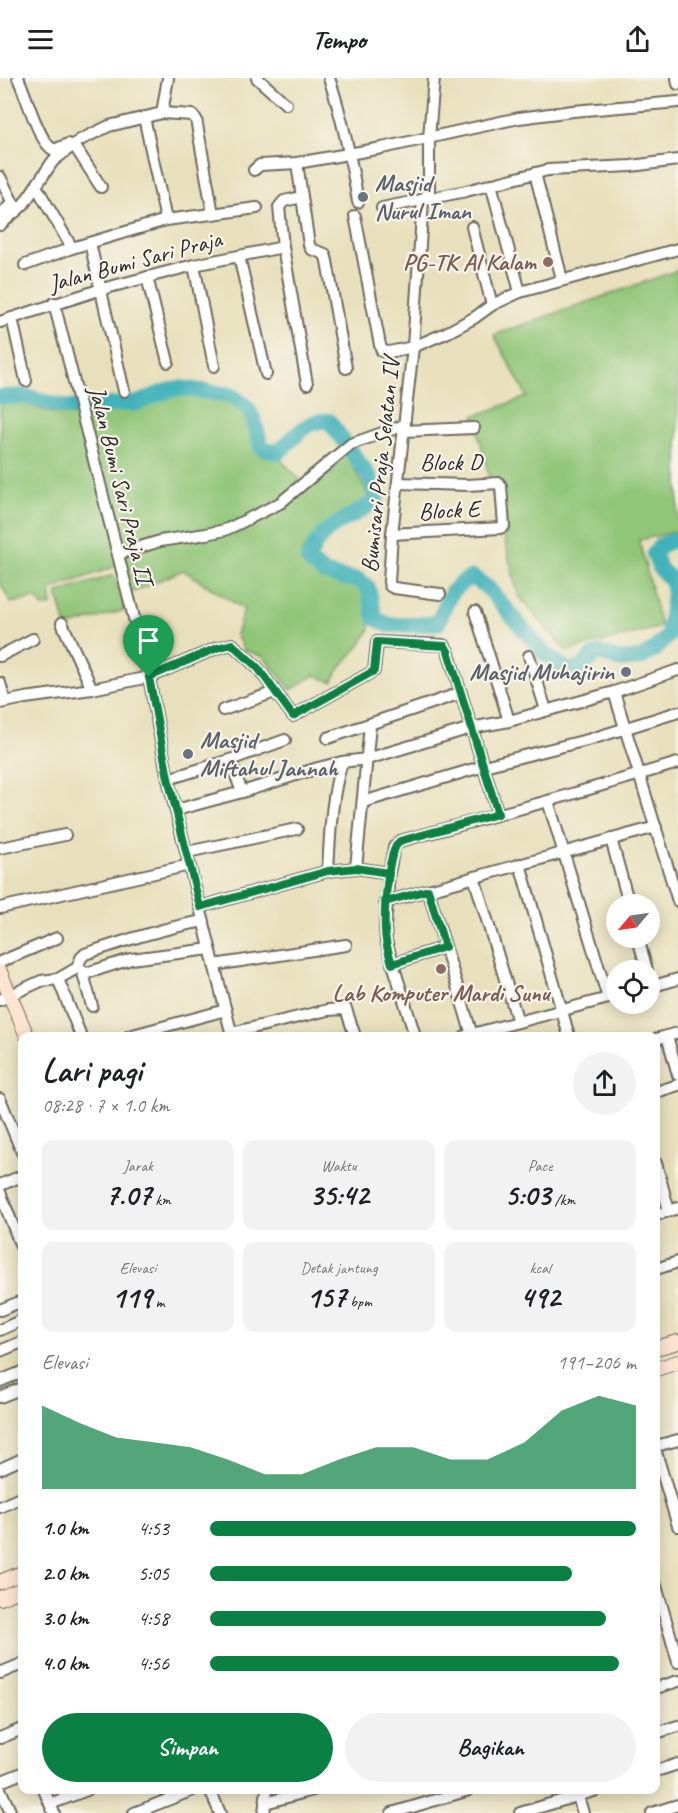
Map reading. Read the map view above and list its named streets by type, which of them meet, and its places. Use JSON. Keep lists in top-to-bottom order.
{
  "streets": {
    "street": [
      "Jalan Bumi Sari Praja",
      "Block D",
      "Bumisari Praja Selatan IV",
      "Jalan Bumi Sari Praja II",
      "Block E"
    ]
  },
  "crossings": [
    ["Jalan Bumi Sari Praja", "Jalan Bumi Sari Praja II"],
    ["Block D", "Bumisari Praja Selatan IV"],
    ["Block D", "Block E"],
    ["Bumisari Praja Selatan IV", "Block E"]
  ],
  "places": [
    "Masjid Nurul Iman",
    "PG-TK Al Kalam",
    "Masjid Muhajirin",
    "Masjid Miftahul Jannah",
    "Lab Komputer Mardi Sunu"
  ],
  "north": "bottom left",
  "page": {
    "header": "Tempo",
    "heading": ["Lari pagi", "08:28 · 7 × 1.0 km"],
    "stats": [
      ["Jarak", "7.07 km"],
      ["Waktu", "35:42"],
      ["Pace", "5:03 /km"],
      ["Elevasi", "119 m"],
      ["Detak jantung", "157 bpm"],
      ["kcal", "492"]
    ],
    "chart": ["Elevasi", "191–206 m"],
    "list": [
      {
        "name": "1.0 km",
        "note": "4:53"
      },
      {
        "name": "2.0 km",
        "note": "5:05"
      },
      {
        "name": "3.0 km",
        "note": "4:58"
      },
      {
        "name": "4.0 km",
        "note": "4:56"
      }
    ],
    "buttons": ["Simpan", "Bagikan"]
  }
}
